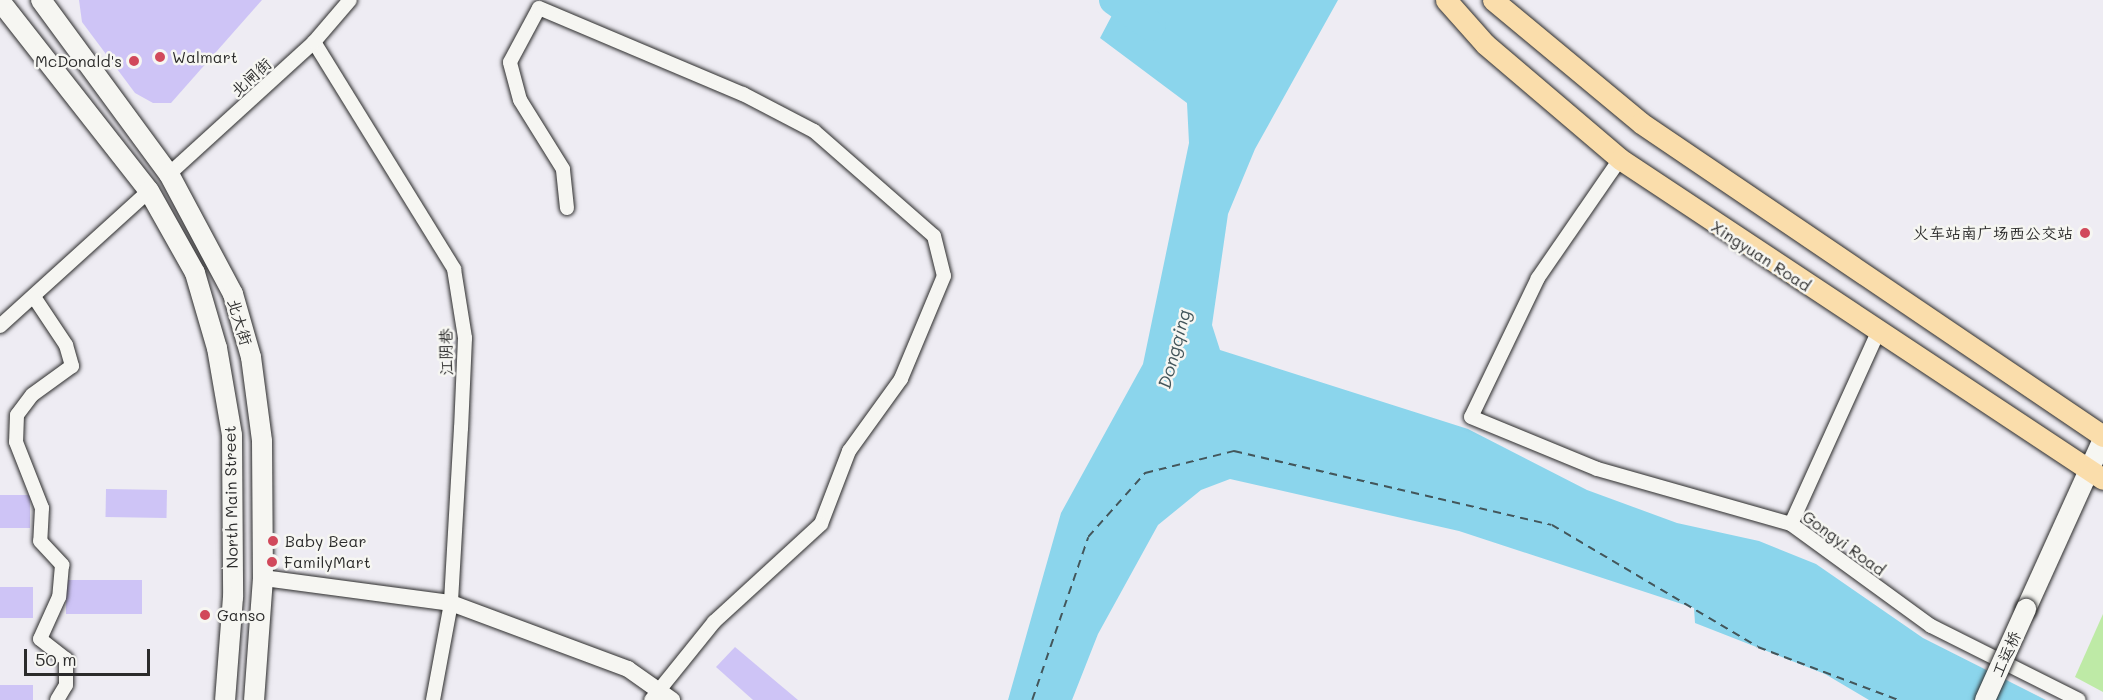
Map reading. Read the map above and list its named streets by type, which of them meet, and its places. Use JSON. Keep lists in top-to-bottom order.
{
  "streets": {
    "main road": [
      "Xingyuan Road",
      "北大街",
      "North Main Street",
      "工运桥"
    ],
    "street": ["北闸街", "江阴巷", "Gongyi Road"]
  },
  "crossings": [
    ["北闸街", "北大街"],
    ["北闸街", "江阴巷"],
    ["Xingyuan Road", "Gongyi Road"],
    ["Xingyuan Road", "工运桥"]
  ],
  "water": ["Dongqing"],
  "places": [
    "Walmart",
    "McDonald's",
    "火车站南广场西公交站",
    "Baby Bear",
    "FamilyMart",
    "Ganso"
  ],
  "scale_bar": "50 m"
}
